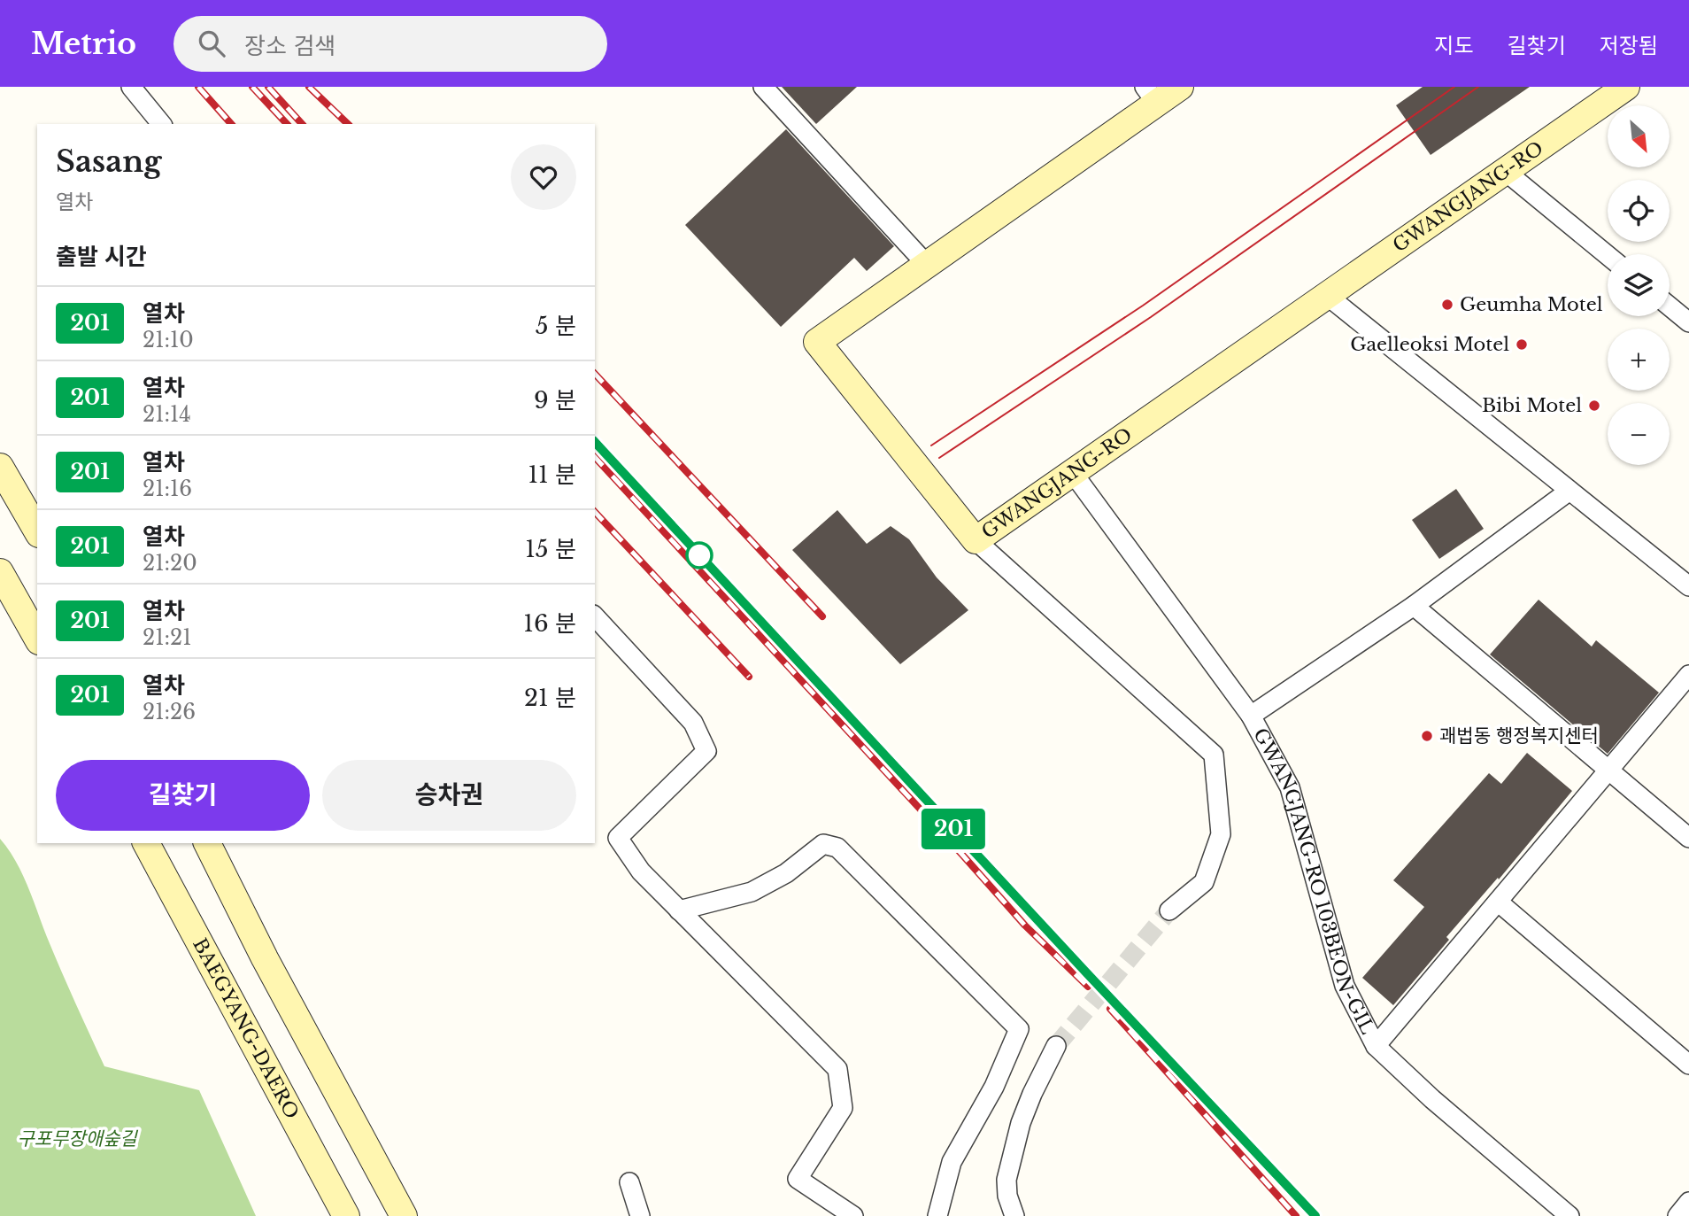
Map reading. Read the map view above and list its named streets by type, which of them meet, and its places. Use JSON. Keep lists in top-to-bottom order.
{
  "streets": {
    "main road": ["GWANGJANG-RO", "BAEGYANG-DAERO"],
    "street": ["GWANGJANG-RO 103BEON-GIL"]
  },
  "crossings": [
    ["GWANGJANG-RO", "GWANGJANG-RO 103BEON-GIL"]
  ],
  "parks": ["구포무장애숲길"],
  "places": [
    "Geumha Motel",
    "Gaelleoksi Motel",
    "Bibi Motel",
    "괘법동 행정복지센터"
  ],
  "north": "bottom right",
  "page": {
    "header": "Metrio",
    "search": "장소 검색",
    "nav": ["지도", "길찾기", "저장됨"],
    "on_map": "201",
    "map_buttons": ["+", "−"],
    "heading": [
      ["Sasang", "열차"],
      "출발 시간"
    ],
    "list": [
      {
        "mark": "201",
        "name": "열차",
        "note": "21:10",
        "value": "5 분"
      },
      {
        "mark": "201",
        "name": "열차",
        "note": "21:14",
        "value": "9 분"
      },
      {
        "mark": "201",
        "name": "열차",
        "note": "21:16",
        "value": "11 분"
      },
      {
        "mark": "201",
        "name": "열차",
        "note": "21:20",
        "value": "15 분"
      },
      {
        "mark": "201",
        "name": "열차",
        "note": "21:21",
        "value": "16 분"
      },
      {
        "mark": "201",
        "name": "열차",
        "note": "21:26",
        "value": "21 분"
      }
    ],
    "buttons": ["길찾기", "승차권"]
  }
}
